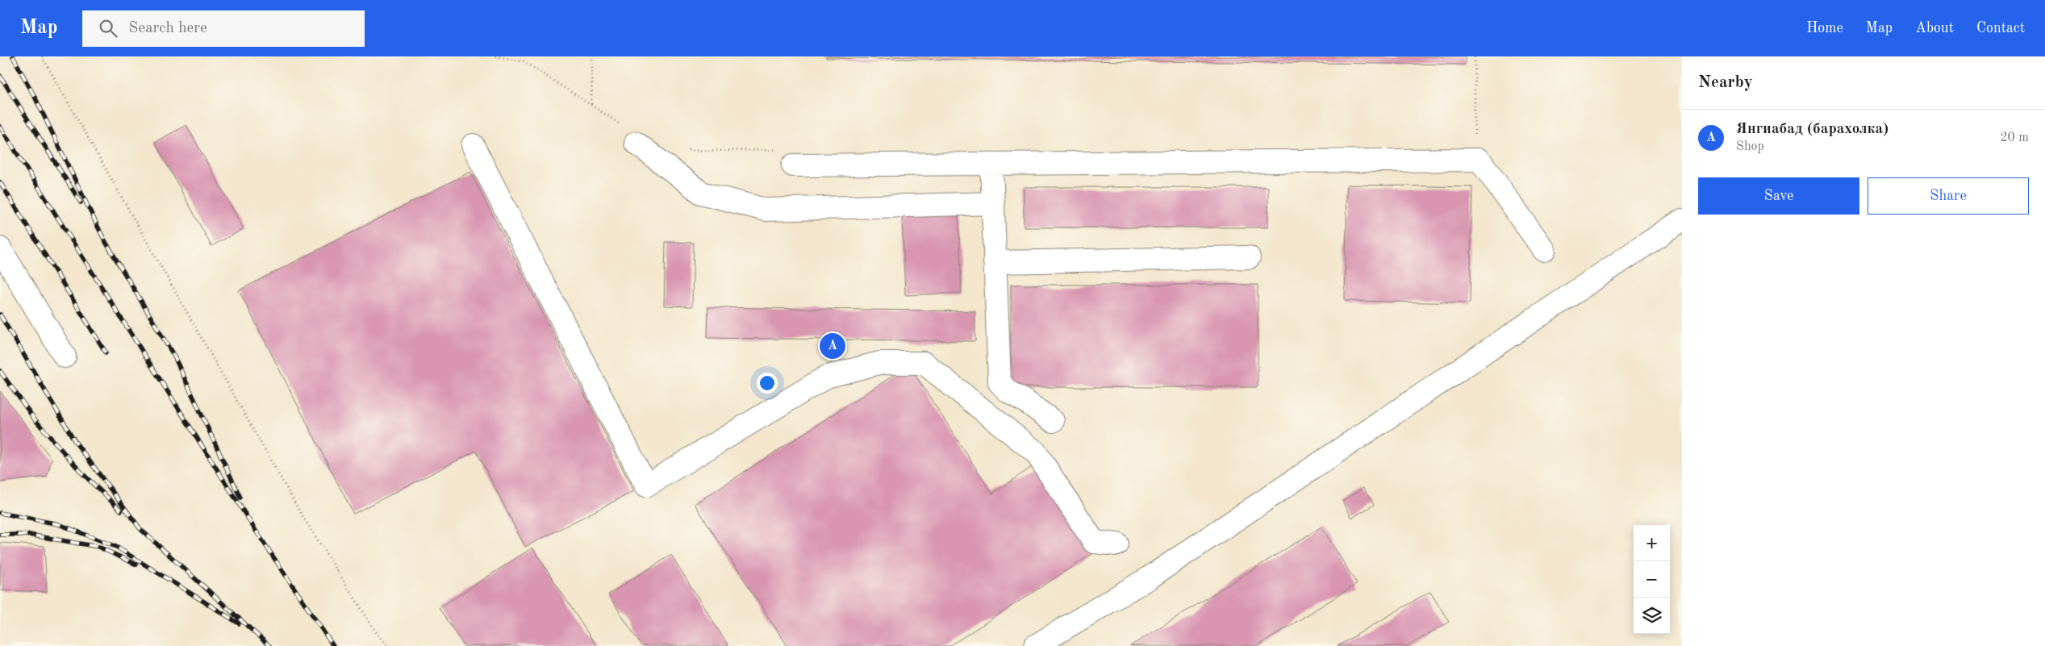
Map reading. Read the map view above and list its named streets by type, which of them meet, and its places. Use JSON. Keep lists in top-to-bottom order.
{
  "page": {
    "header": "Map",
    "search": "Search here",
    "nav": [
      "Home",
      "Map",
      "About",
      "Contact"
    ],
    "heading": "Nearby",
    "list": [
      {
        "mark": "A",
        "name": "Янгиабад (барахолка)",
        "note": "Shop",
        "value": "20 m"
      }
    ],
    "buttons": ["Save", "Share"],
    "pins": "A",
    "map_buttons": ["+", "−"]
  }
}
